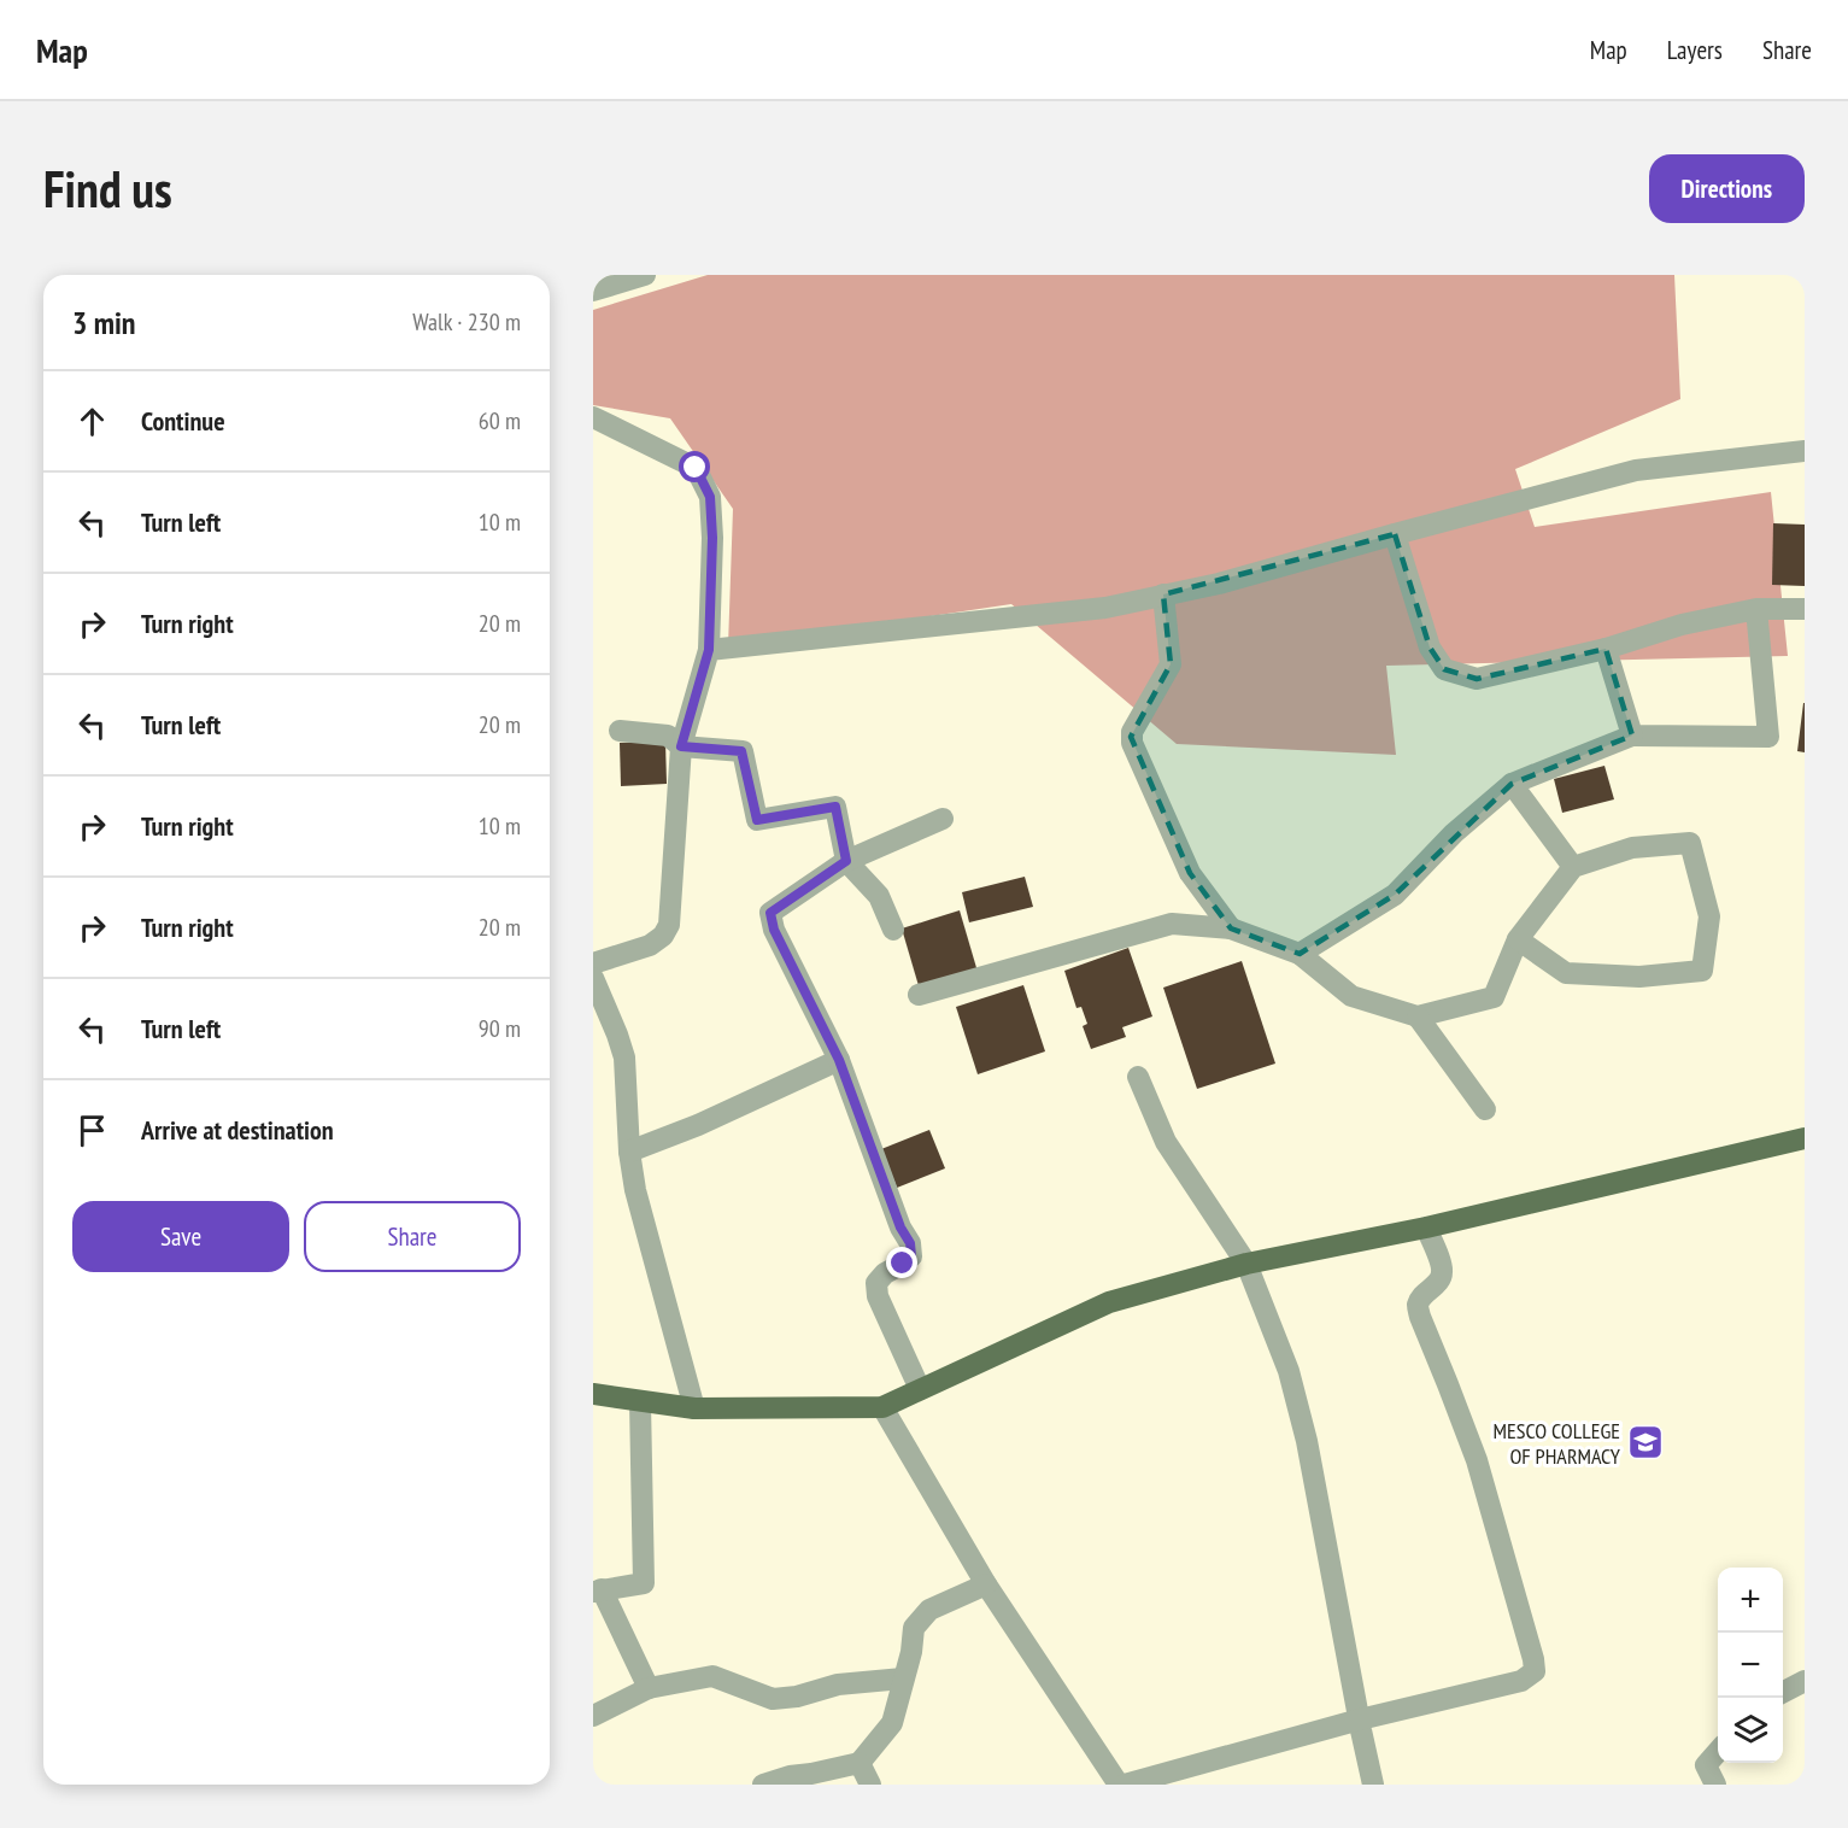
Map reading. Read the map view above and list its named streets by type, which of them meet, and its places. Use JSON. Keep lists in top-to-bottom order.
{
  "places": {
    "school or university": ["MESCO COLLEGE OF PHARMACY"]
  },
  "page": {
    "header": "Map",
    "nav": ["Map", "Layers", "Share"],
    "buttons": [
      "Directions",
      ["Save", "Share"]
    ],
    "title": "Find us",
    "heading": ["3 min", "Walk · 230 m"],
    "list": [
      ["Continue", "60 m"],
      ["Turn left", "10 m"],
      ["Turn right", "20 m"],
      ["Turn left", "20 m"],
      ["Turn right", "10 m"],
      ["Turn right", "20 m"],
      ["Turn left", "90 m"],
      "Arrive at destination"
    ],
    "map_buttons": ["+", "−"]
  }
}
